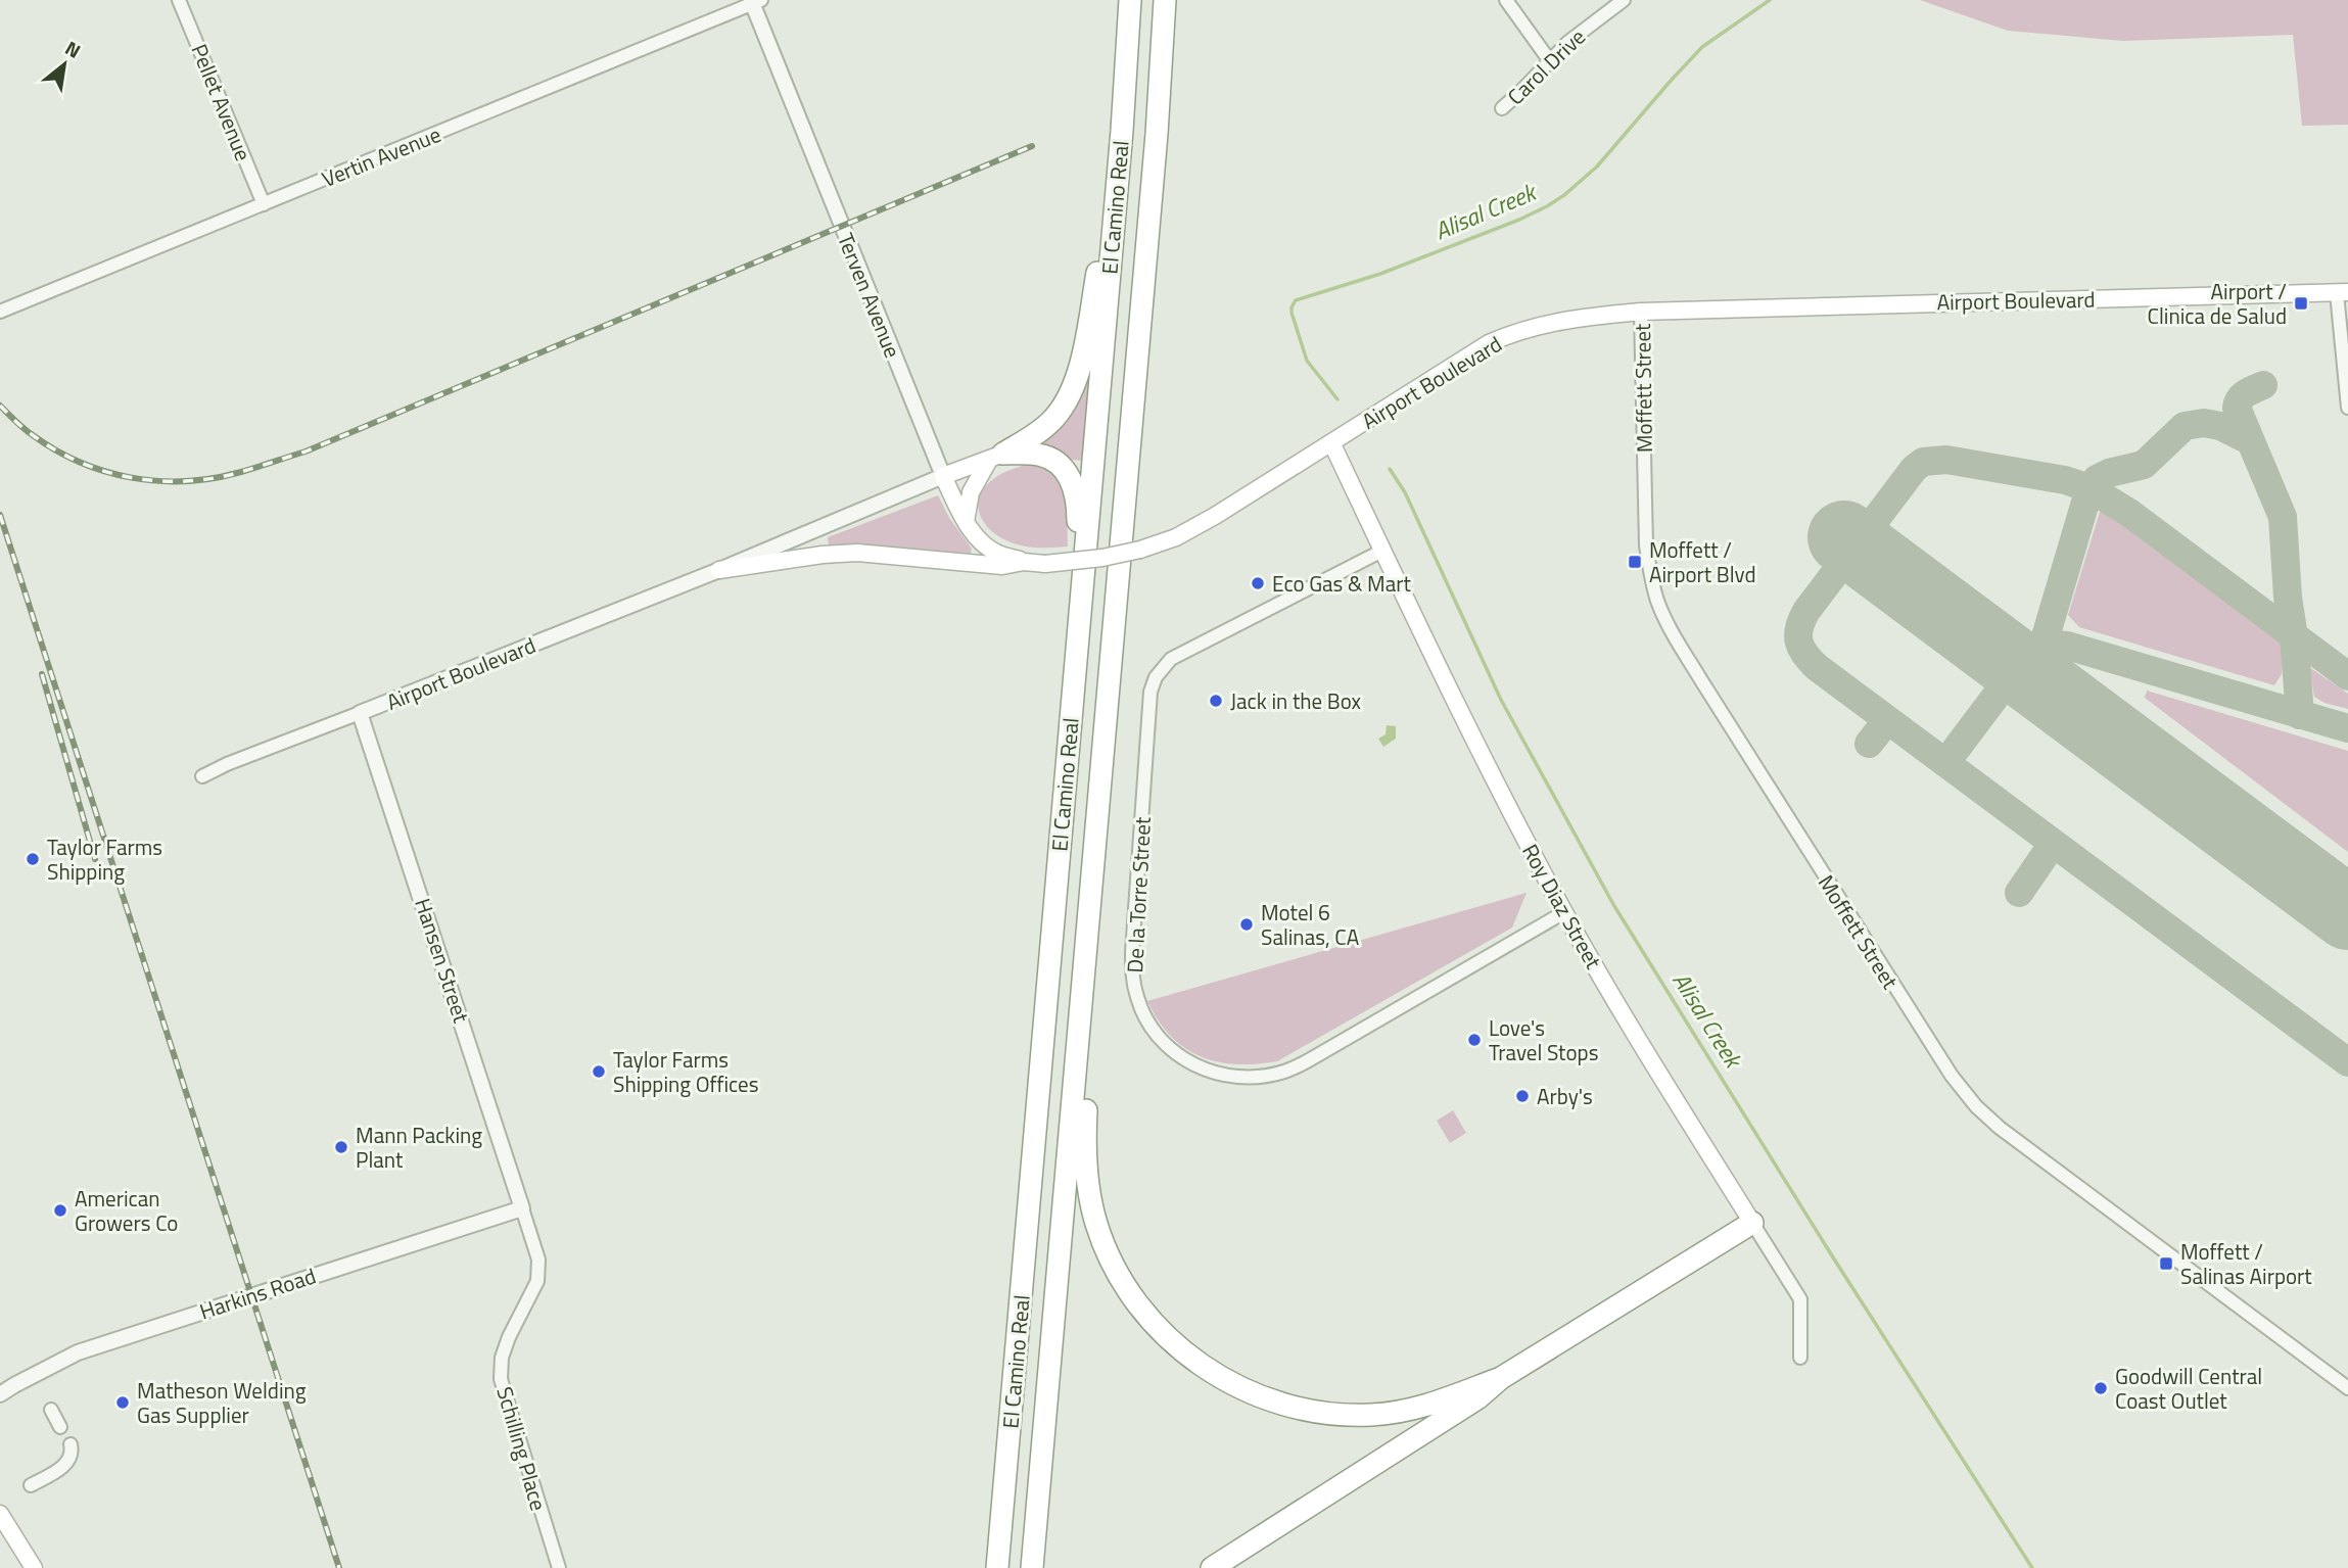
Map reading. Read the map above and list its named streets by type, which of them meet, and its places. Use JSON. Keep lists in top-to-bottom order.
{
  "streets": {
    "highway": ["El Camino Real"],
    "main road": ["Terven Avenue", "Airport Boulevard", "Roy Diaz Street"],
    "street": [
      "Carol Drive",
      "Pellet Avenue",
      "Vertin Avenue",
      "Moffett Street",
      "De la Torre Street",
      "Hansen Street",
      "Harkins Road",
      "Schilling Place"
    ]
  },
  "crossings": [
    ["Pellet Avenue", "Vertin Avenue"],
    ["Vertin Avenue", "Terven Avenue"],
    ["Terven Avenue", "Airport Boulevard"],
    ["Airport Boulevard", "Moffett Street"],
    ["Airport Boulevard", "Roy Diaz Street"],
    ["Airport Boulevard", "Hansen Street"],
    ["De la Torre Street", "Roy Diaz Street"],
    ["Hansen Street", "Harkins Road"],
    ["Hansen Street", "Schilling Place"],
    ["Harkins Road", "Schilling Place"]
  ],
  "water": ["Alisal Creek"],
  "places": {
    "transit": ["Airport / Clinica de Salud", "Moffett / Airport Blvd", "Moffett / Salinas Airport"],
    "other": [
      "Eco Gas & Mart",
      "Jack in the Box",
      "Taylor Farms Shipping",
      "Motel 6 Salinas, CA",
      "Love's Travel Stops",
      "Taylor Farms Shipping Offices",
      "Arby's",
      "Mann Packing Plant",
      "American Growers Co",
      "Goodwill Central Coast Outlet",
      "Matheson Welding Gas Supplier"
    ]
  },
  "north": "top right"
}
